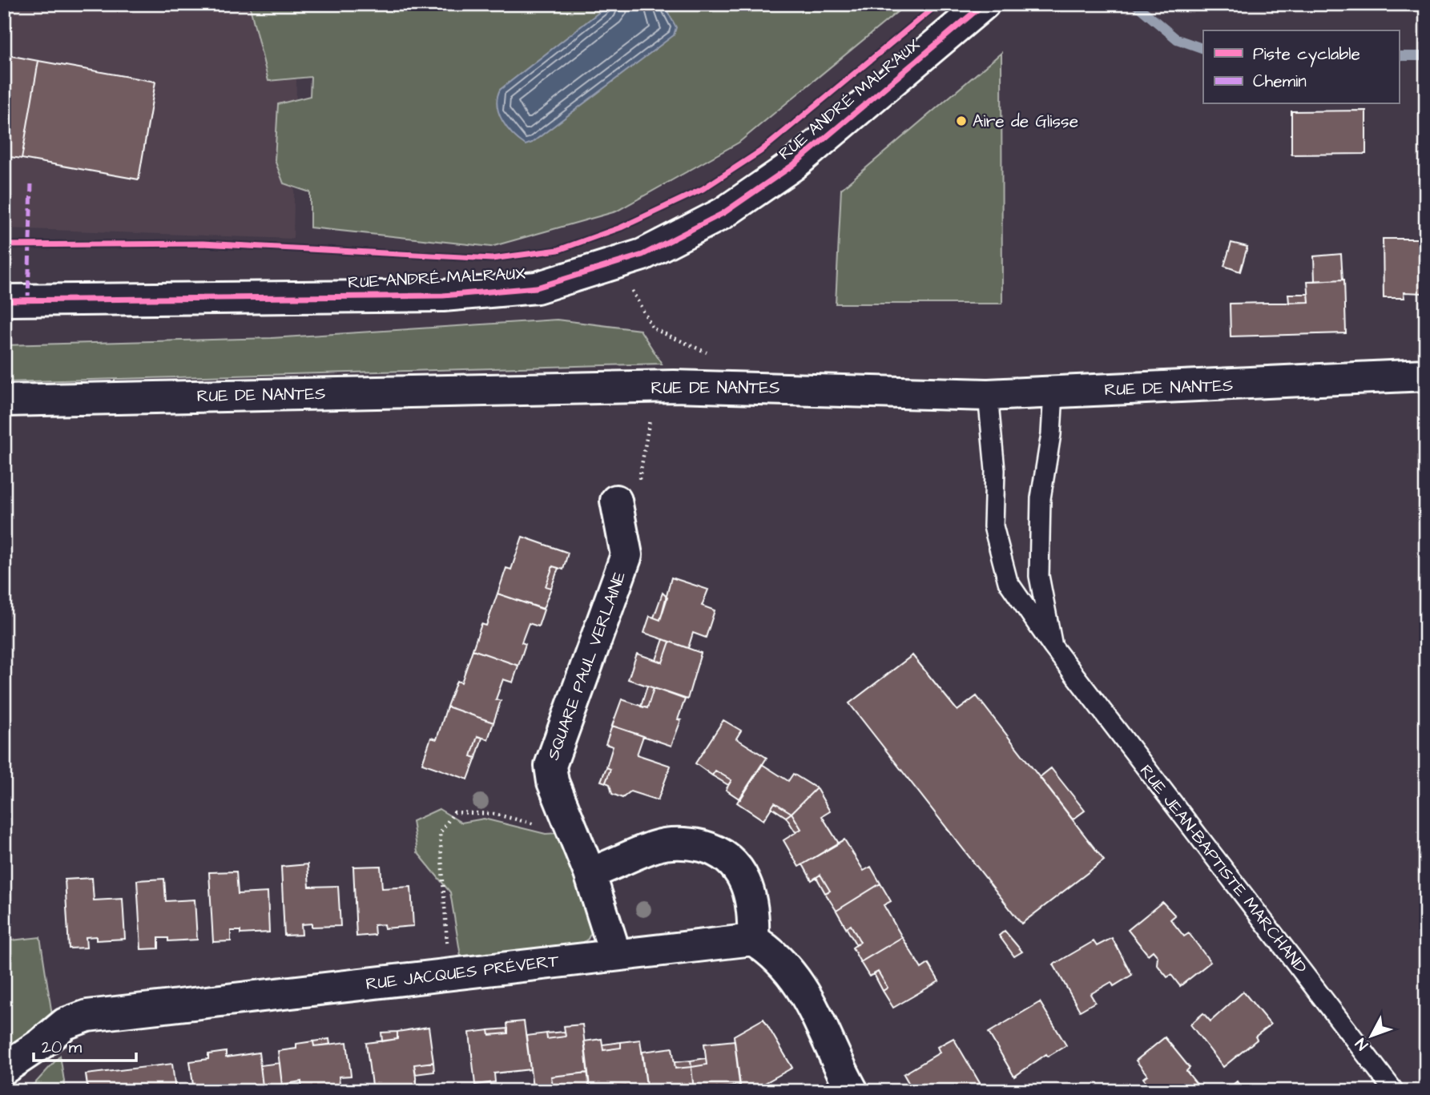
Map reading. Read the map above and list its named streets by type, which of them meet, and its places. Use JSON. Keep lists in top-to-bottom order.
{
  "streets": {
    "street": [
      "RUE ANDRÉ MALRAUX",
      "RUE DE NANTES",
      "SQUARE PAUL VERLAINE",
      "RUE JACQUES PRÉVERT"
    ],
    "lane": ["RUE JEAN-BAPTISTE MARCHAND"]
  },
  "crossings": [
    ["RUE DE NANTES", "RUE JEAN-BAPTISTE MARCHAND"],
    ["SQUARE PAUL VERLAINE", "RUE JACQUES PRÉVERT"]
  ],
  "places": ["Aire de Glisse"],
  "legend": ["Piste cyclable", "Chemin"],
  "scale_bar": "20 m",
  "north": "bottom left"
}
